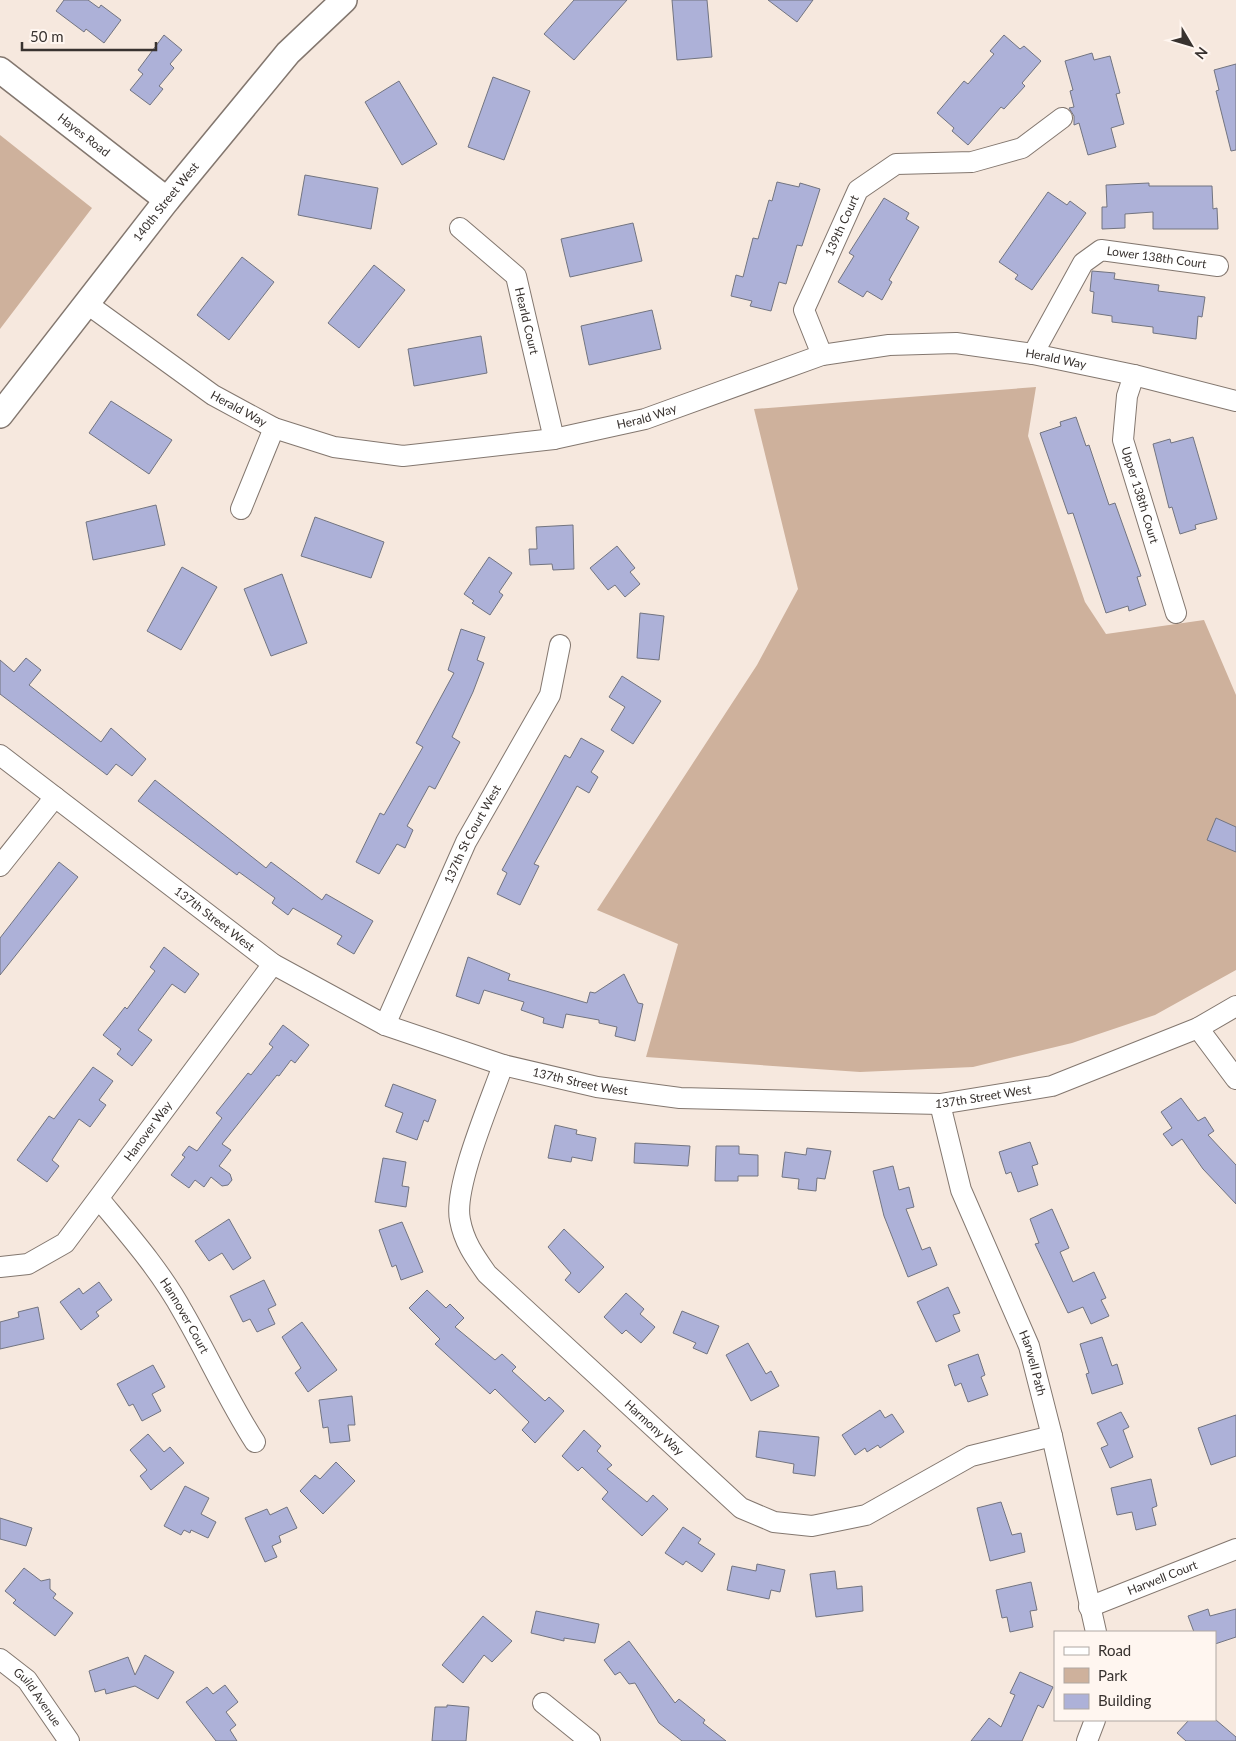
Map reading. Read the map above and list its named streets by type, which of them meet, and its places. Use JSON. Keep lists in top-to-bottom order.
{
  "streets": {
    "street": [
      "Hayes Road",
      "140th Street West",
      "139th Court",
      "Lower 138th Court",
      "Hearld Court",
      "Herald Way",
      "Upper 138th Court",
      "137th St Court West",
      "137th Street West",
      "Hanover Way",
      "Hannover Court",
      "Harwell Path",
      "Harmony Way",
      "Harwell Court",
      "Guild Avenue"
    ]
  },
  "crossings": [
    ["Hayes Road", "140th Street West"],
    ["140th Street West", "Herald Way"],
    ["139th Court", "Herald Way"],
    ["Lower 138th Court", "Herald Way"],
    ["Hearld Court", "Herald Way"],
    ["Herald Way", "Upper 138th Court"],
    ["137th St Court West", "137th Street West"],
    ["137th Street West", "Hanover Way"],
    ["137th Street West", "Harwell Path"],
    ["137th Street West", "Harmony Way"],
    ["Hanover Way", "Hannover Court"],
    ["Harwell Path", "Harmony Way"],
    ["Harwell Path", "Harwell Court"]
  ],
  "legend": ["Road", "Park", "Building"],
  "scale_bar": "50 m",
  "north": "bottom right"
}
